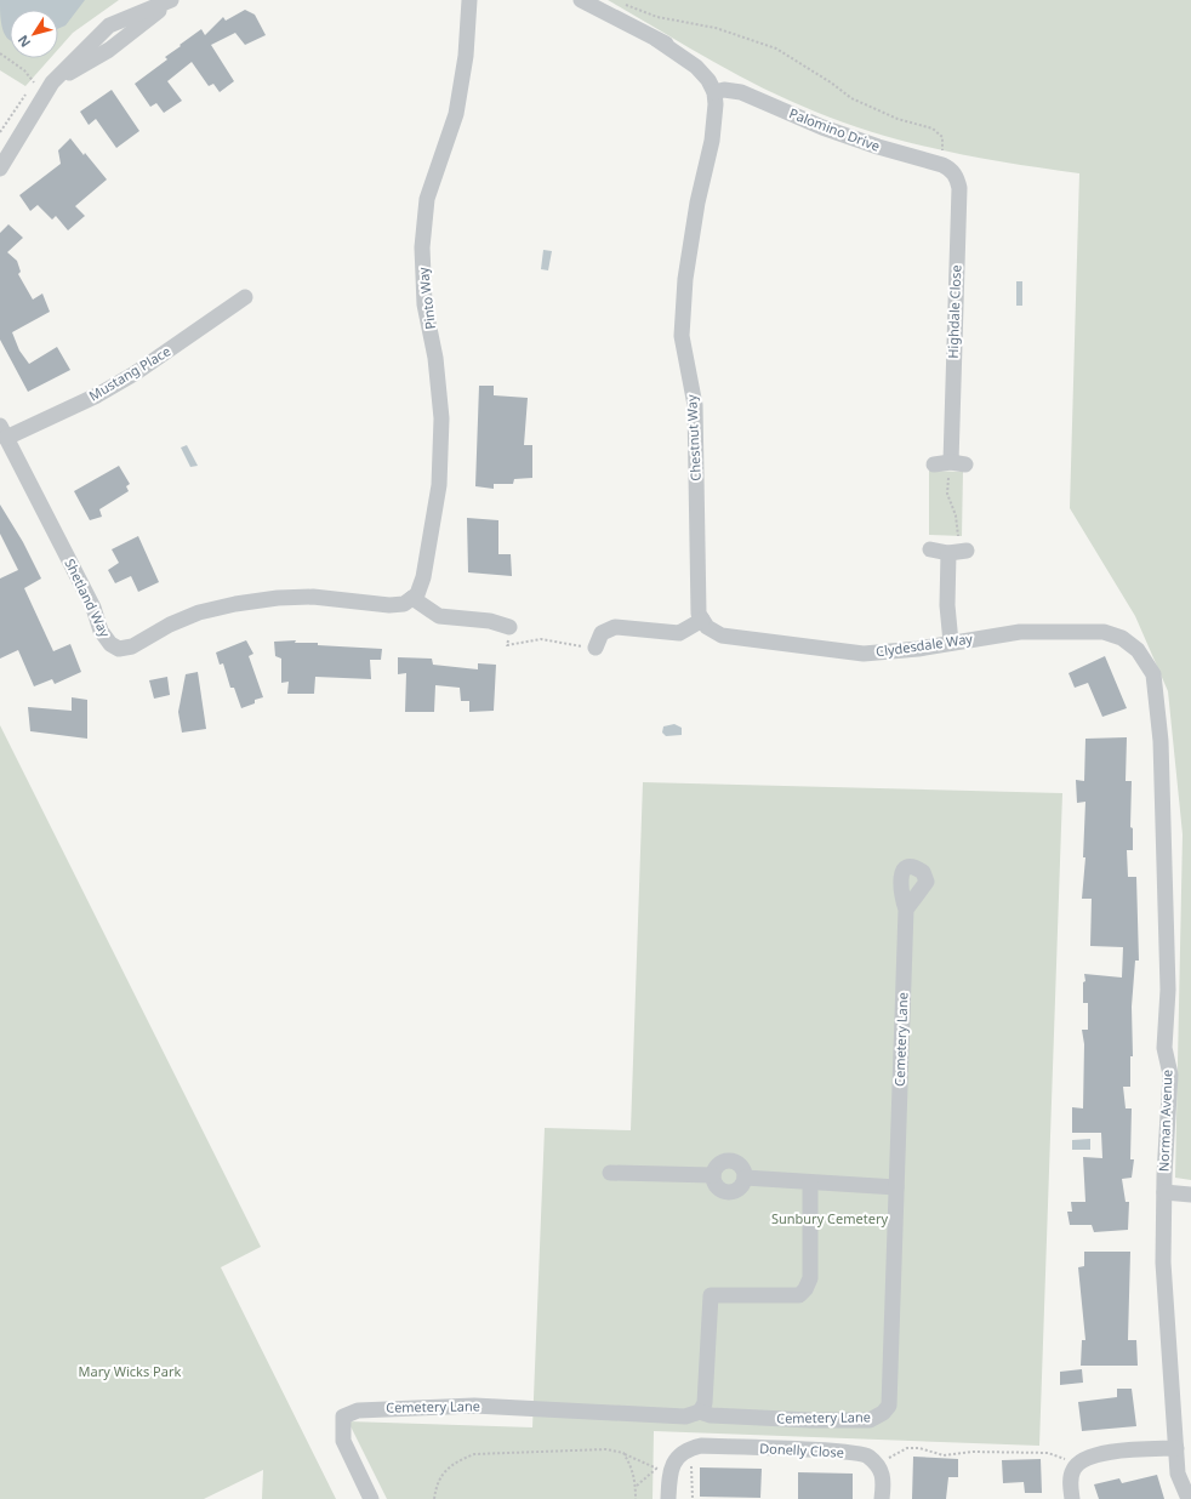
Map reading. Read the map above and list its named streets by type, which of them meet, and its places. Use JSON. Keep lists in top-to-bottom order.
{
  "streets": {
    "street": [
      "Palomino Drive",
      "Pinto Way",
      "Highdale Close",
      "Mustang Place",
      "Chestnut Way",
      "Shetland Way",
      "Clydesdale Way",
      "Cemetery Lane",
      "Norman Avenue",
      "Donelly Close"
    ]
  },
  "crossings": [
    ["Palomino Drive", "Highdale Close"],
    ["Palomino Drive", "Chestnut Way"],
    ["Pinto Way", "Shetland Way"],
    ["Mustang Place", "Shetland Way"],
    ["Chestnut Way", "Clydesdale Way"],
    ["Clydesdale Way", "Norman Avenue"]
  ],
  "parks": ["Sunbury Cemetery", "Mary Wicks Park"],
  "north": "bottom left"
}
